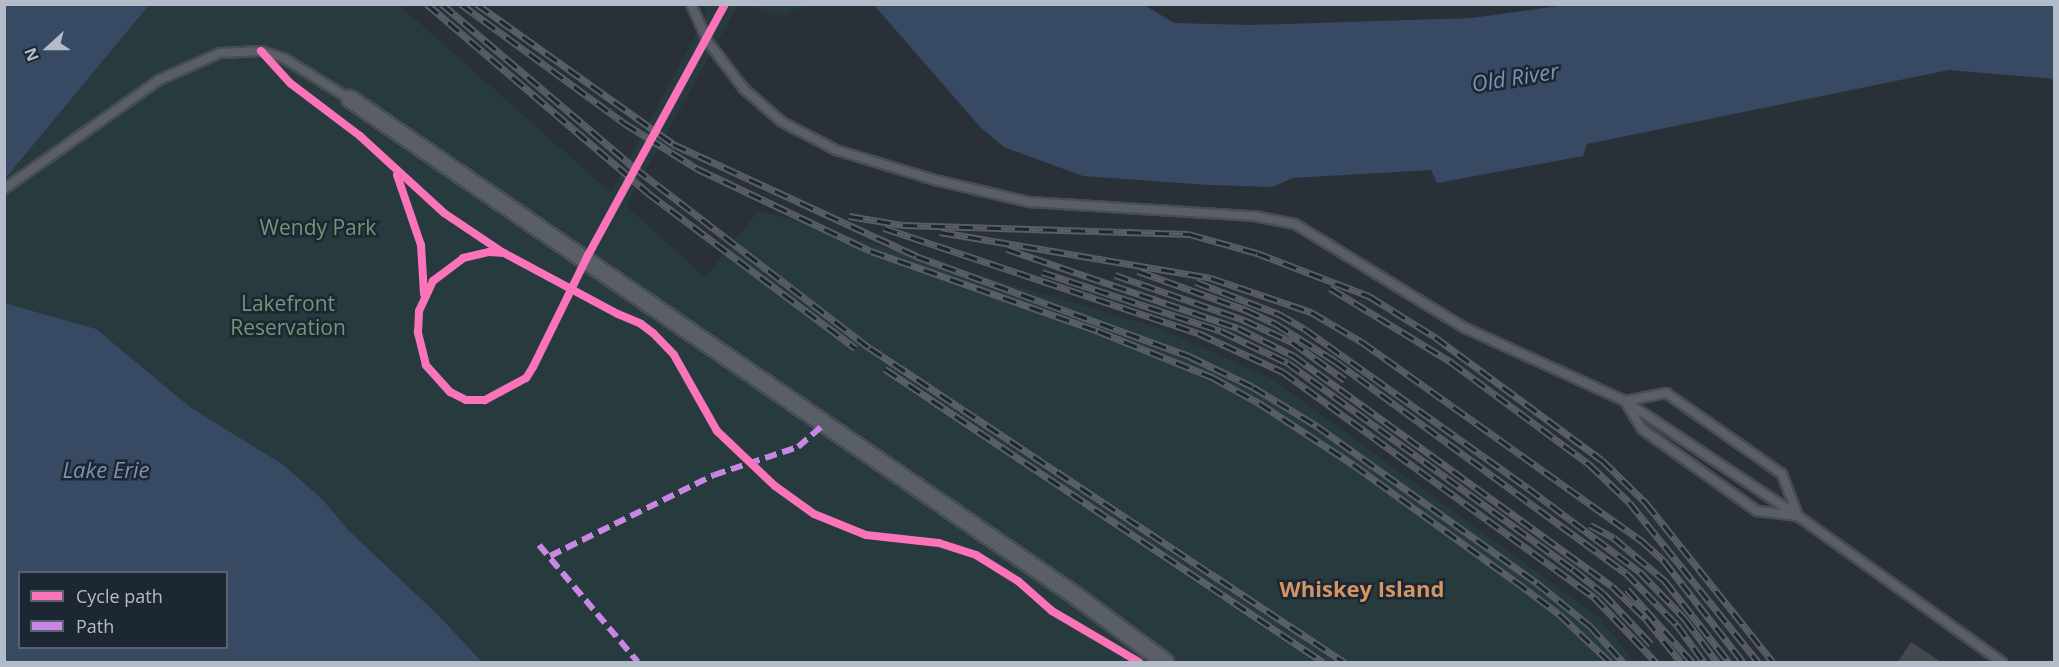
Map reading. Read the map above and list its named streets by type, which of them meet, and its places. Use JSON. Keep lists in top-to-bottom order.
{
  "districts": ["Whiskey Island"],
  "water": ["Old River", "Lake Erie"],
  "parks": ["Wendy Park", "Lakefront Reservation"],
  "legend": ["Cycle path", "Path"],
  "north": "left"
}
